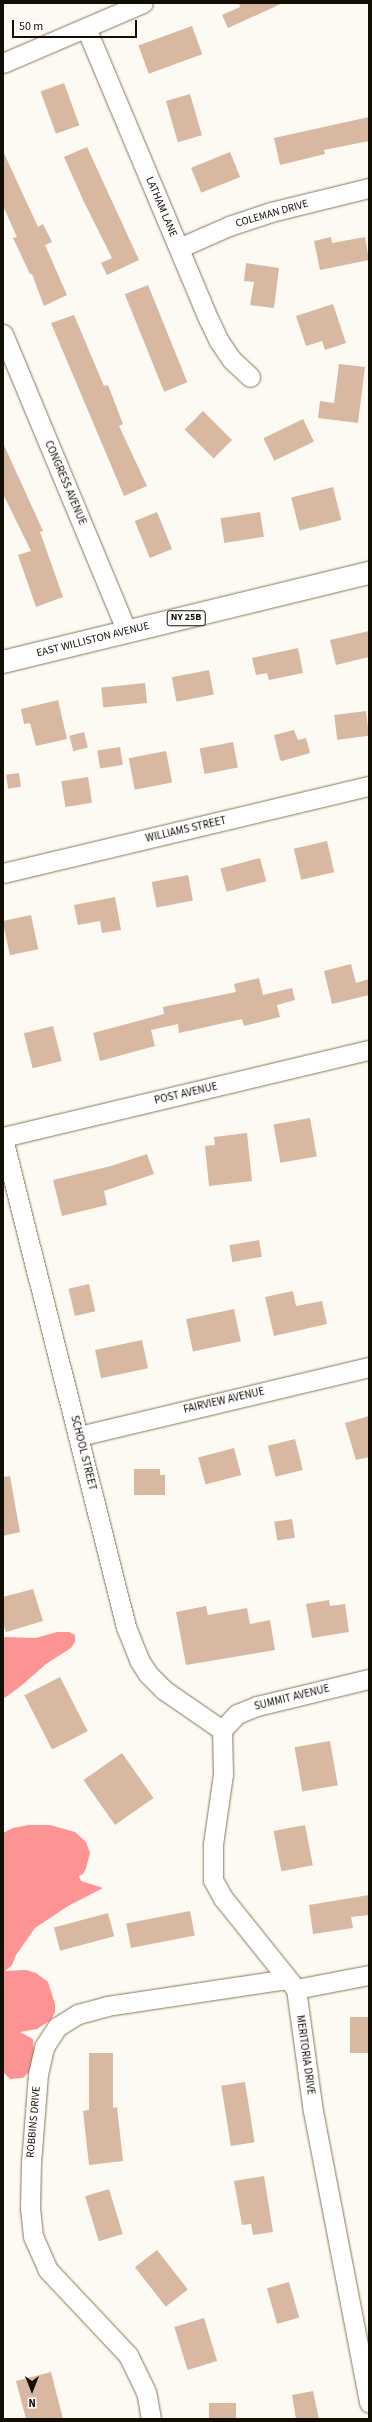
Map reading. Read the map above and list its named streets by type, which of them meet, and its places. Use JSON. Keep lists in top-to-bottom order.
{
  "streets": {
    "main road": ["NY 25B", "EAST WILLISTON AVENUE"],
    "street": [
      "LATHAM LANE",
      "COLEMAN DRIVE",
      "CONGRESS AVENUE",
      "WILLIAMS STREET",
      "POST AVENUE",
      "FAIRVIEW AVENUE",
      "SCHOOL STREET",
      "SUMMIT AVENUE",
      "MERITORIA DRIVE",
      "ROBBINS DRIVE"
    ]
  },
  "crossings": [
    ["LATHAM LANE", "COLEMAN DRIVE"],
    ["CONGRESS AVENUE", "EAST WILLISTON AVENUE"],
    ["POST AVENUE", "SCHOOL STREET"],
    ["FAIRVIEW AVENUE", "SCHOOL STREET"],
    ["SCHOOL STREET", "SUMMIT AVENUE"],
    ["MERITORIA DRIVE", "ROBBINS DRIVE"]
  ],
  "scale_bar": "50 m",
  "north": "bottom"
}
